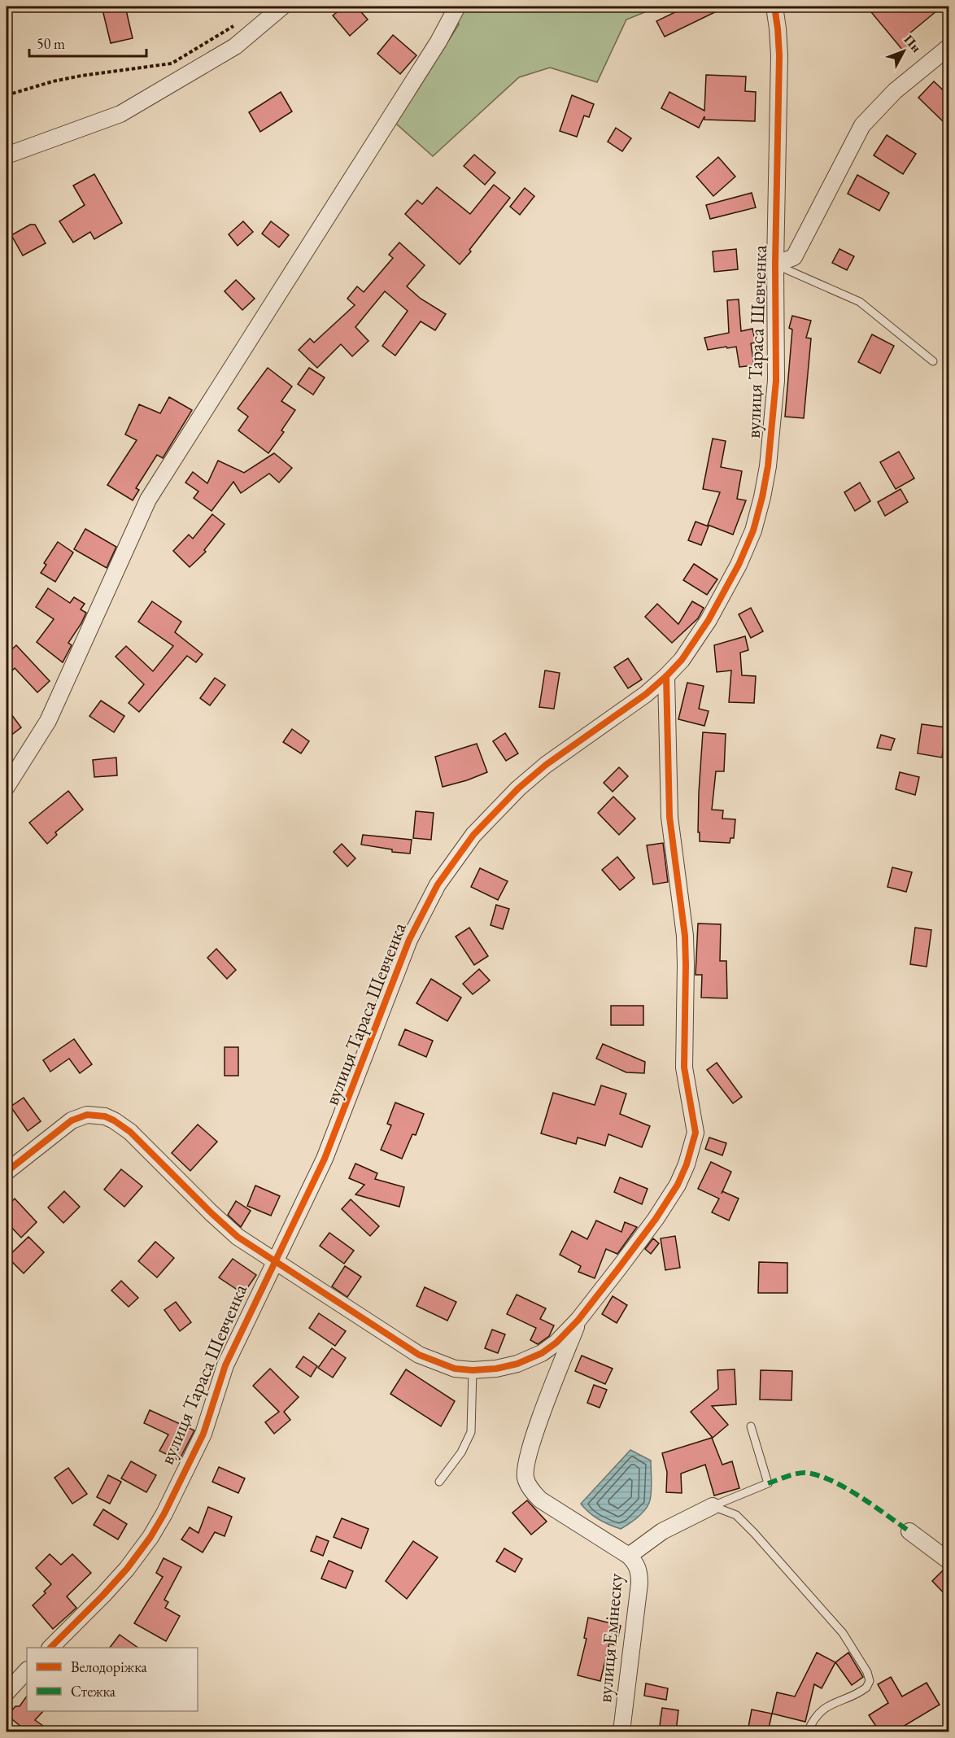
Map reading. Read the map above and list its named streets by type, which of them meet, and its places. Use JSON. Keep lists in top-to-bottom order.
{
  "streets": {
    "street": ["вулиця Тараса Шевченка", "вулиця Емінеску"]
  },
  "legend": ["Велодоріжка", "Стежка"],
  "scale_bar": "50 m",
  "north": "top right"
}
